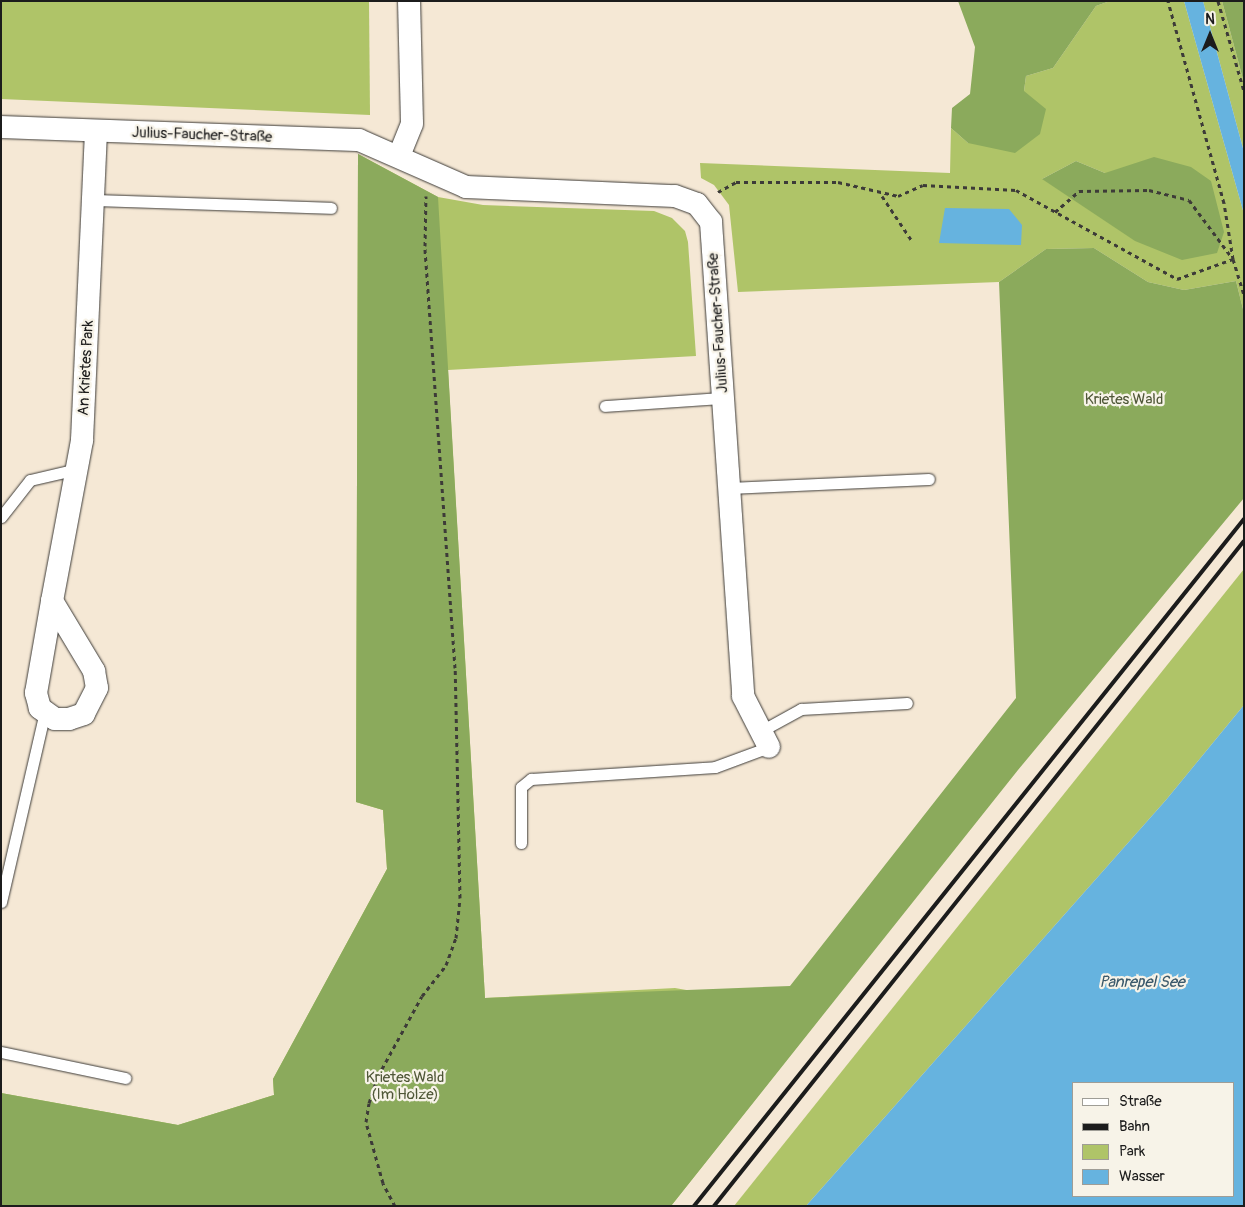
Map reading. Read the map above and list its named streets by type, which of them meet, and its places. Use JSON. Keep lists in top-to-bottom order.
{
  "streets": {
    "street": ["Julius-Faucher-Straße", "An Krietes Park"]
  },
  "crossings": [
    ["Julius-Faucher-Straße", "An Krietes Park"]
  ],
  "water": ["Panrepel See"],
  "parks": ["Krietes Wald", "Krietes Wald (Im Holze)"],
  "legend": [
    "Straße",
    "Bahn",
    "Park",
    "Wasser"
  ],
  "north": "top"
}
